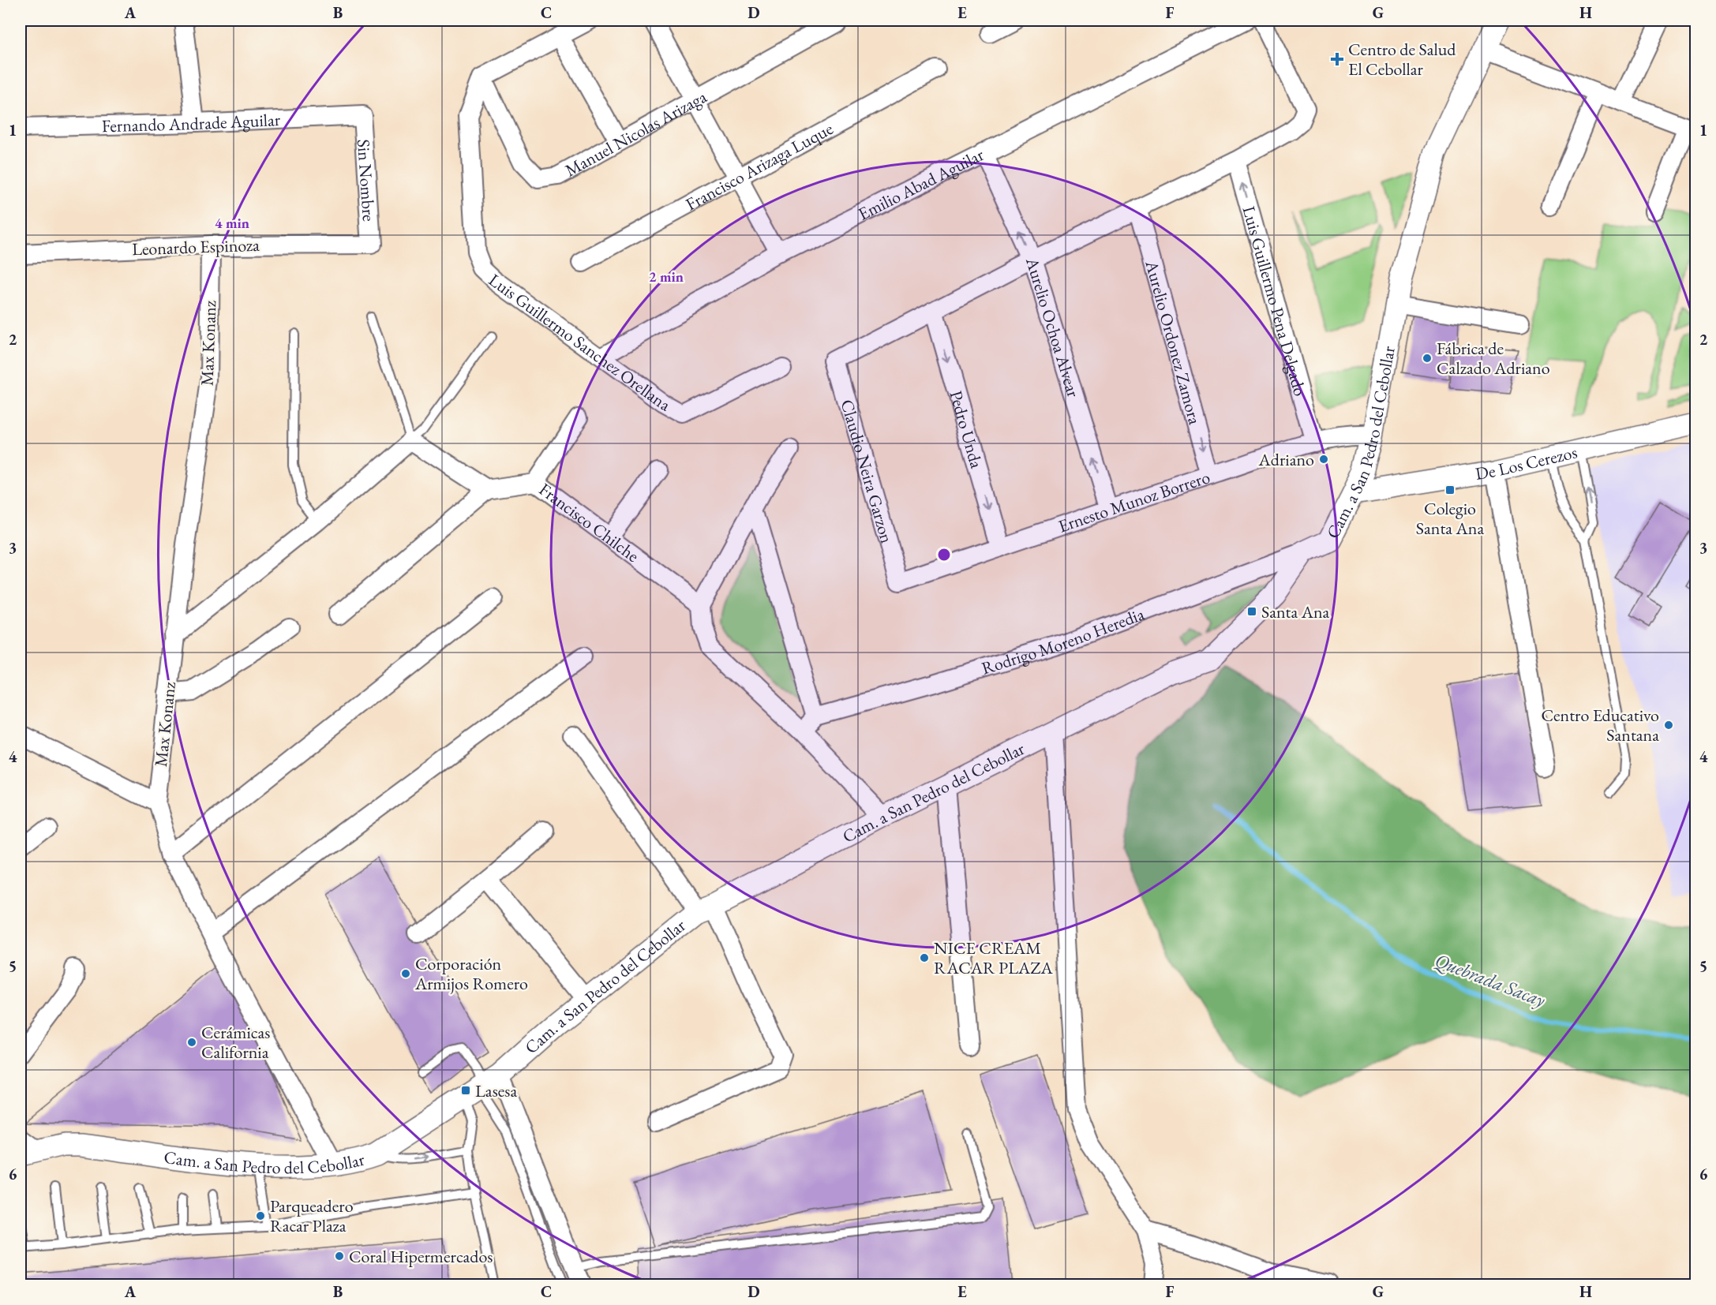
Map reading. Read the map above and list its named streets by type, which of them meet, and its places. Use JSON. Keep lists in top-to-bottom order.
{
  "streets": {
    "street": [
      "Fernando Andrade Aguilar",
      "Manuel Nicolas Arizaga",
      "Francisco Arizaga Luque",
      "Sin Nombre",
      "Emilio Abad Aguilar",
      "Leonardo Espinoza",
      "Luis Guillermo Pena Delgado",
      "Aurelio Ochoa Alvear",
      "Luis Guillermo Sanchez Orellana",
      "Aurelio Ordonez Zamora",
      "Max Konanz",
      "Pedro Unda",
      "Cam. a San Pedro del Cebollar",
      "De Los Cerezos",
      "Claudio Neira Garzon",
      "Ernesto Munoz Borrero",
      "Francisco Chilche",
      "Rodrigo Moreno Heredia"
    ]
  },
  "crossings": [
    ["Fernando Andrade Aguilar", "Sin Nombre"],
    ["Manuel Nicolas Arizaga", "Luis Guillermo Sanchez Orellana"],
    ["Sin Nombre", "Leonardo Espinoza"],
    ["Emilio Abad Aguilar", "Aurelio Ochoa Alvear"],
    ["Emilio Abad Aguilar", "Luis Guillermo Sanchez Orellana"],
    ["Leonardo Espinoza", "Max Konanz"],
    ["Luis Guillermo Pena Delgado", "Ernesto Munoz Borrero"],
    ["Aurelio Ochoa Alvear", "Ernesto Munoz Borrero"],
    ["Aurelio Ordonez Zamora", "Ernesto Munoz Borrero"],
    ["Max Konanz", "Cam. a San Pedro del Cebollar"],
    ["Pedro Unda", "Claudio Neira Garzon"],
    ["Pedro Unda", "Ernesto Munoz Borrero"],
    ["Cam. a San Pedro del Cebollar", "De Los Cerezos"],
    ["Cam. a San Pedro del Cebollar", "Ernesto Munoz Borrero"],
    ["Cam. a San Pedro del Cebollar", "Rodrigo Moreno Heredia"],
    ["Claudio Neira Garzon", "Ernesto Munoz Borrero"]
  ],
  "one_way": [
    "Luis Guillermo Pena Delgado",
    "Aurelio Ochoa Alvear",
    "Aurelio Ordonez Zamora",
    "Pedro Unda"
  ],
  "water": ["Quebrada Sacay"],
  "places": {
    "health": ["Centro de Salud El Cebollar"],
    "other": [
      "Fábrica de Calzado Adriano",
      "Adriano",
      "Centro Educativo Santana",
      "NICE CREAM RACAR PLAZA",
      "Corporación Armijos Romero",
      "Cerámicas California",
      "Parqueadero Racar Plaza",
      "Coral Hipermercados"
    ],
    "transit": ["Colegio Santa Ana", "Santa Ana", "Lasesa"]
  },
  "grid": {
    "columns": [
      "A",
      "B",
      "C",
      "D",
      "E",
      "F",
      "G",
      "H"
    ],
    "rows": [
      "1",
      "2",
      "3",
      "4",
      "5",
      "6"
    ]
  },
  "rings": ["4 min", "2 min"]
}
